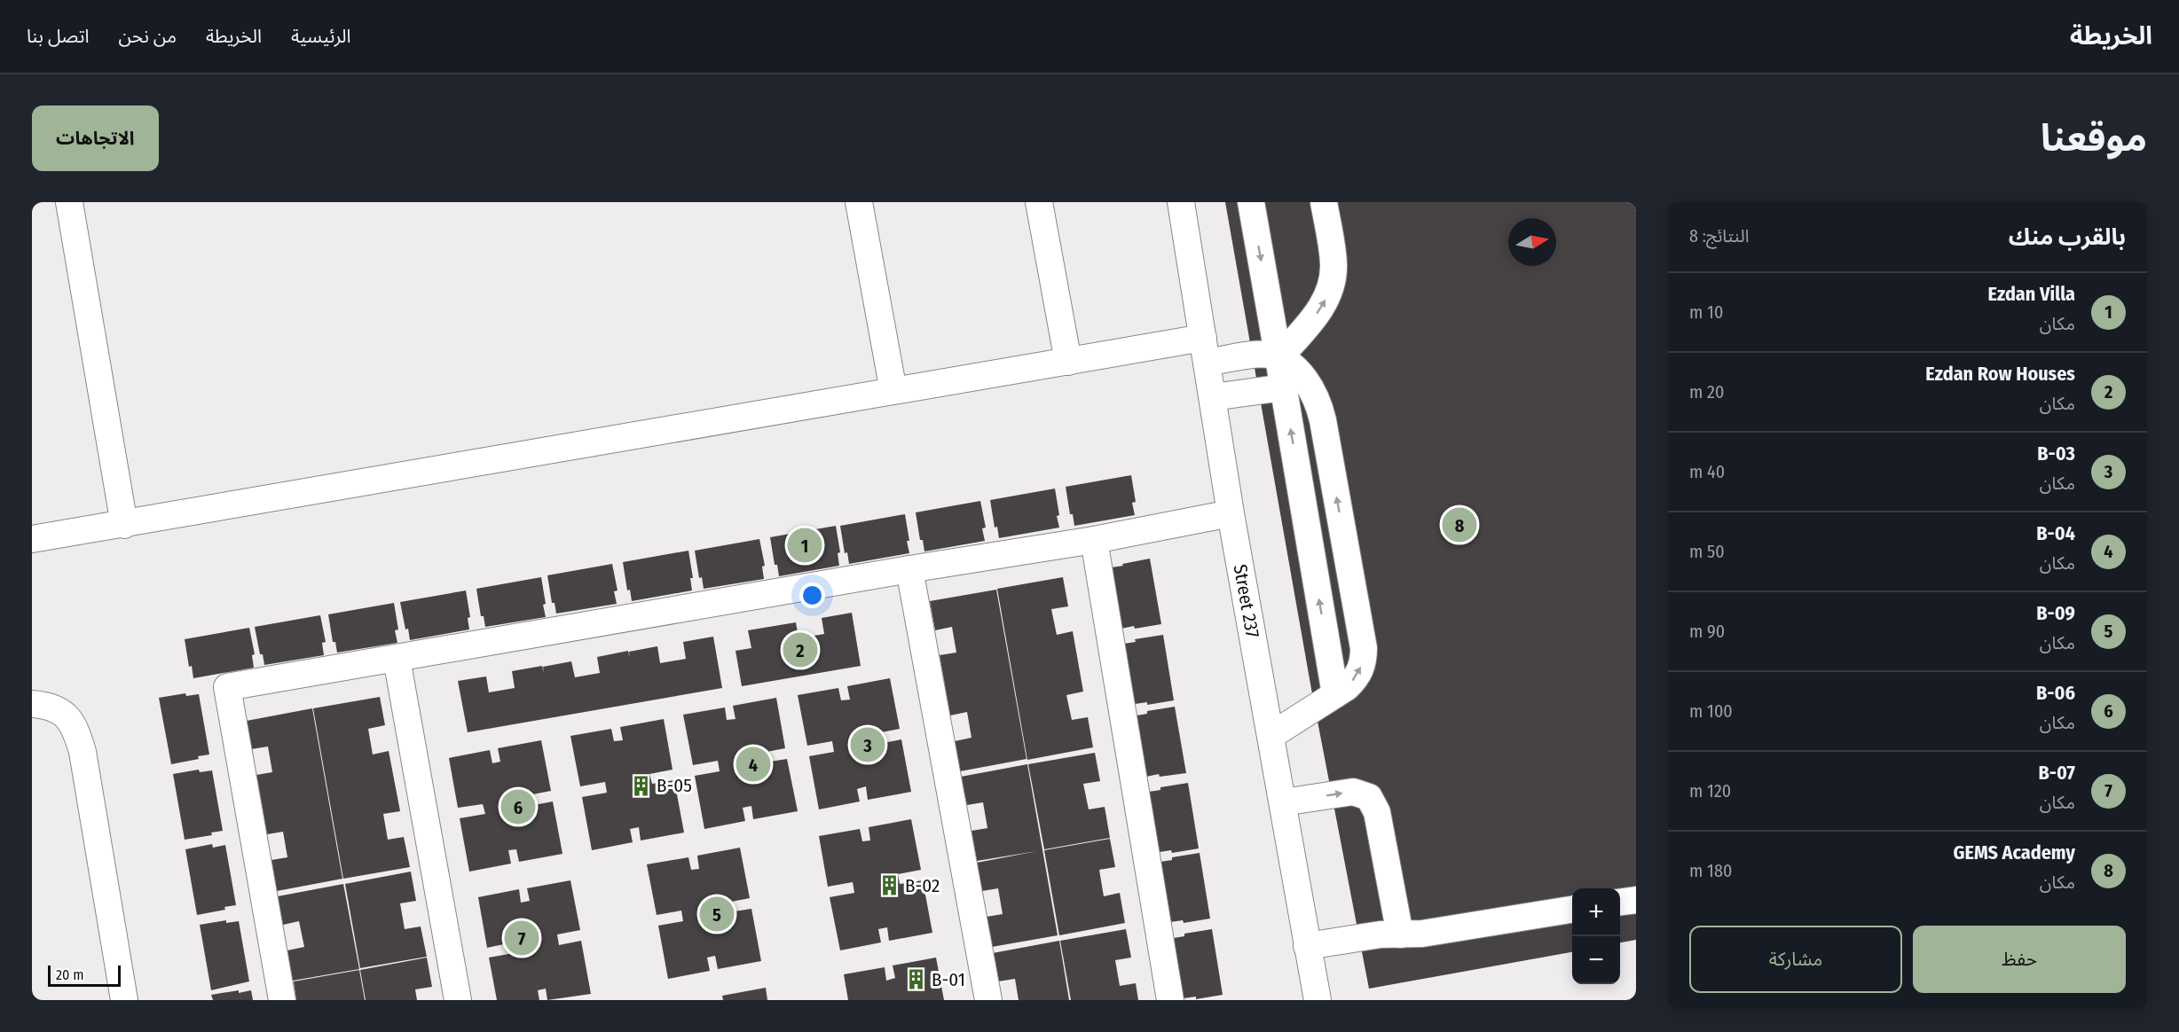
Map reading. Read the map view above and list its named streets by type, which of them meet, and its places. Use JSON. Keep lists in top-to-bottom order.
{
  "streets": {
    "street": ["Street 237"]
  },
  "places": {
    "building": ["B-05", "B-02", "B-01"]
  },
  "scale_bar": "20 m",
  "north": "right",
  "page": {
    "header": "الخريطة",
    "nav": [
      "الرئيسية",
      "الخريطة",
      "من نحن",
      "اتصل بنا"
    ],
    "title": "موقعنا",
    "buttons": [
      "الاتجاهات",
      ["حفظ", "مشاركة"]
    ],
    "heading": ["بالقرب منك", "النتائج: 8"],
    "list": [
      {
        "mark": "1",
        "name": "Ezdan Villa",
        "note": "مكان",
        "value": "10 m"
      },
      {
        "mark": "2",
        "name": "Ezdan Row Houses",
        "note": "مكان",
        "value": "20 m"
      },
      {
        "mark": "3",
        "name": "B-03",
        "note": "مكان",
        "value": "40 m"
      },
      {
        "mark": "4",
        "name": "B-04",
        "note": "مكان",
        "value": "50 m"
      },
      {
        "mark": "5",
        "name": "B-09",
        "note": "مكان",
        "value": "90 m"
      },
      {
        "mark": "6",
        "name": "B-06",
        "note": "مكان",
        "value": "100 m"
      },
      {
        "mark": "7",
        "name": "B-07",
        "note": "مكان",
        "value": "120 m"
      },
      {
        "mark": "8",
        "name": "GEMS Academy",
        "note": "مكان",
        "value": "180 m"
      }
    ],
    "pins": [
      "8",
      "1",
      "2",
      "3",
      "4",
      "6",
      "5",
      "7"
    ],
    "map_buttons": ["+", "−"],
    "scale": "20 m"
  }
}
